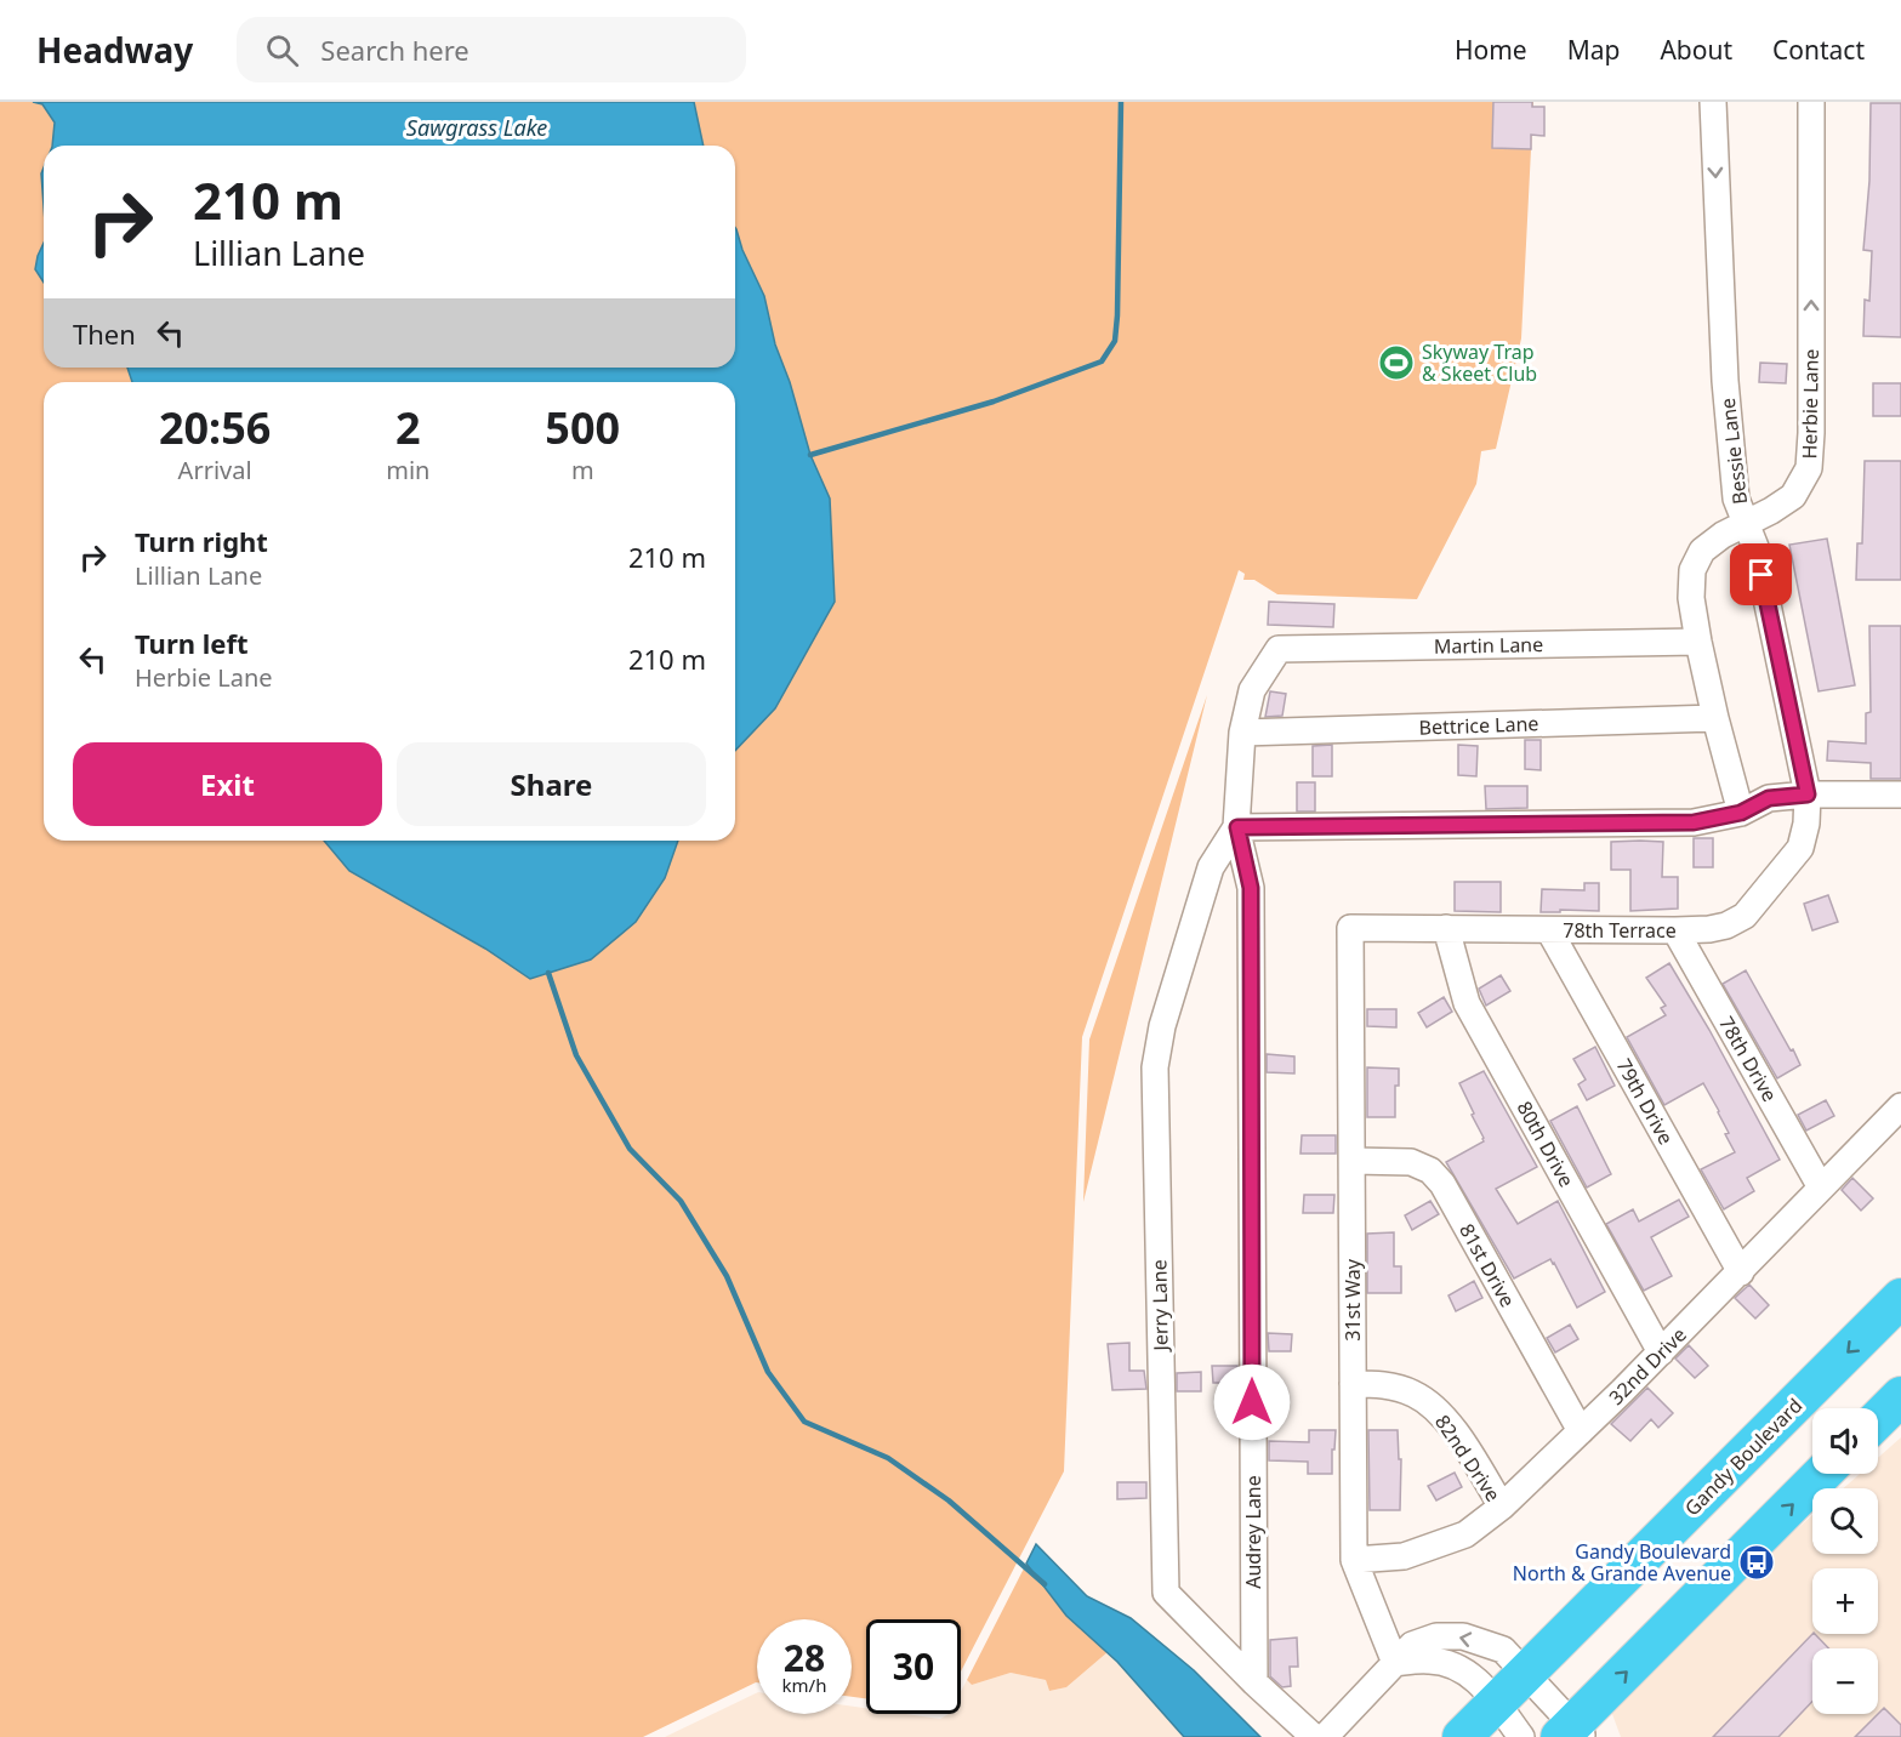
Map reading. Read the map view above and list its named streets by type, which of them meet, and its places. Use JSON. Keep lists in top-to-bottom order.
{
  "streets": {
    "highway": ["Gandy Boulevard"],
    "street": [
      "Herbie Lane",
      "Bessie Lane",
      "Martin Lane",
      "Bettrice Lane",
      "78th Terrace",
      "78th Drive",
      "79th Drive",
      "80th Drive",
      "81st Drive",
      "31st Way",
      "Jerry Lane",
      "32nd Drive",
      "82nd Drive",
      "Audrey Lane"
    ]
  },
  "crossings": [
    ["Herbie Lane", "Bessie Lane"],
    ["Bessie Lane", "Martin Lane"],
    ["Bessie Lane", "Bettrice Lane"],
    ["Martin Lane", "Audrey Lane"],
    ["Bettrice Lane", "Audrey Lane"],
    ["78th Terrace", "78th Drive"],
    ["78th Terrace", "79th Drive"],
    ["78th Terrace", "80th Drive"],
    ["78th Terrace", "31st Way"],
    ["78th Drive", "32nd Drive"],
    ["79th Drive", "32nd Drive"],
    ["80th Drive", "32nd Drive"],
    ["81st Drive", "31st Way"],
    ["81st Drive", "32nd Drive"],
    ["31st Way", "32nd Drive"],
    ["31st Way", "82nd Drive"],
    ["Jerry Lane", "Audrey Lane"],
    ["32nd Drive", "82nd Drive"]
  ],
  "one_way": ["Herbie Lane", "Bessie Lane"],
  "water": ["Sawgrass Lake"],
  "places": {
    "sports": ["Skyway Trap & Skeet Club"],
    "bus stop": ["Gandy Boulevard North & Grande Avenue"]
  },
  "page": {
    "header": "Headway",
    "search": "Search here",
    "nav": [
      "Home",
      "Map",
      "About",
      "Contact"
    ],
    "turn": ["210 m", "Lillian Lane"],
    "then": "Then",
    "eta": [
      "20:56",
      "Arrival",
      "2",
      "min",
      "500",
      "m"
    ],
    "list": [
      {
        "name": "Turn right",
        "note": "Lillian Lane",
        "value": "210 m"
      },
      {
        "name": "Turn left",
        "note": "Herbie Lane",
        "value": "210 m"
      }
    ],
    "buttons": ["Exit", "Share"],
    "map_buttons": ["+", "−"],
    "speed": "28 km/h",
    "limit": "30"
  }
}
